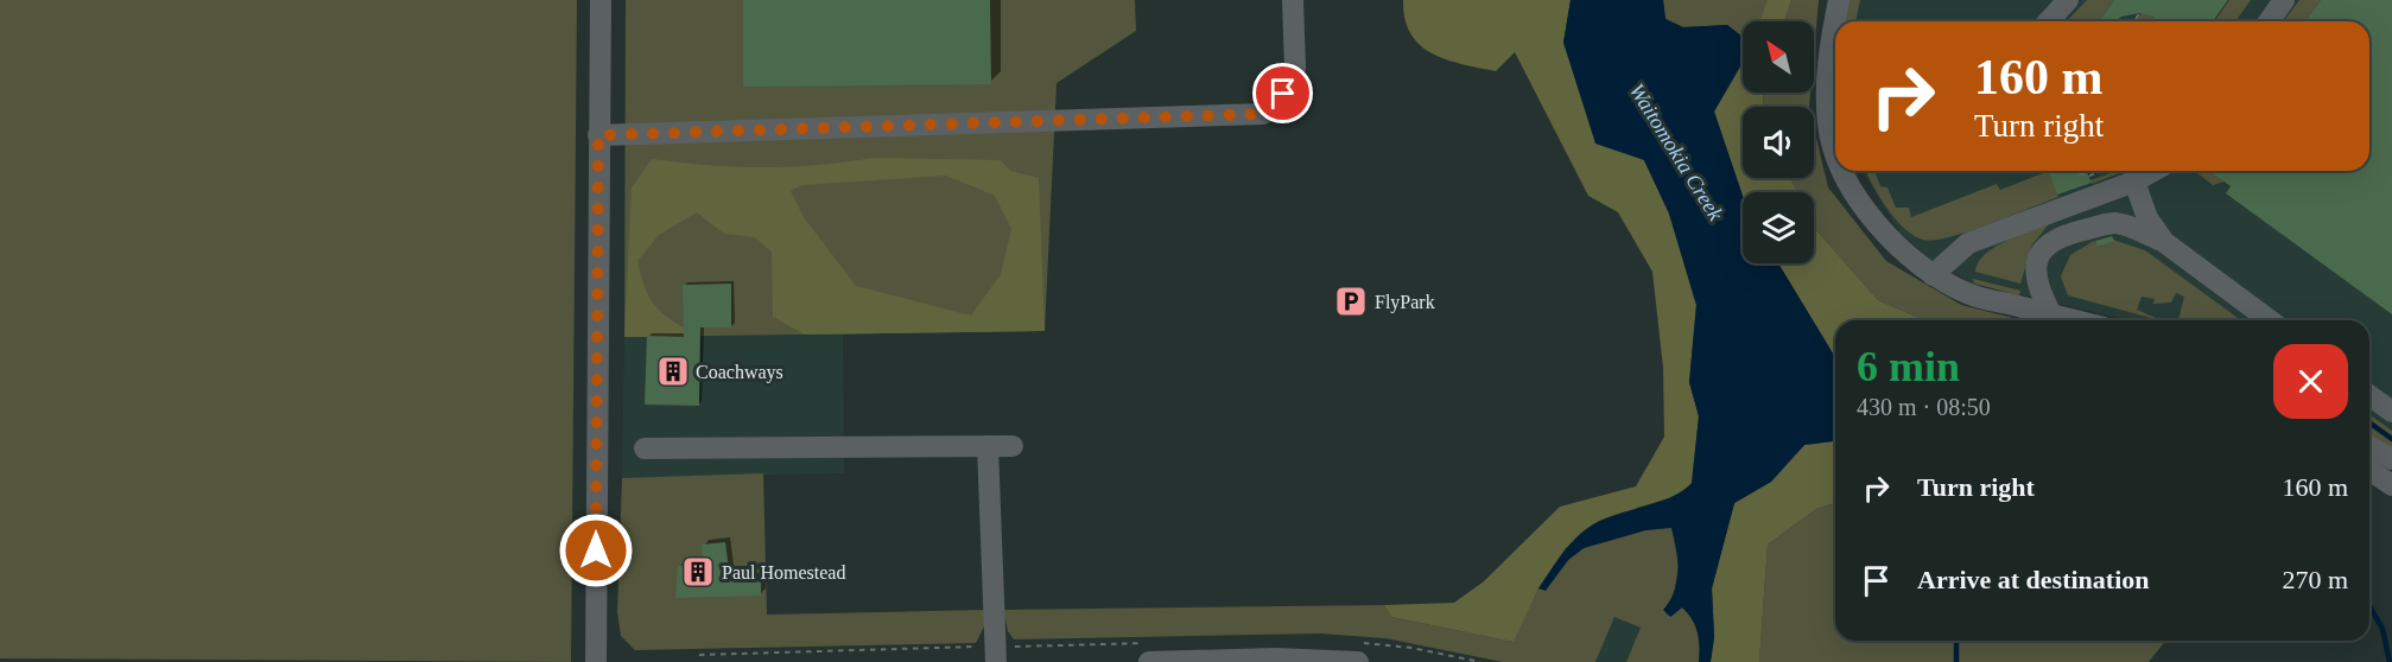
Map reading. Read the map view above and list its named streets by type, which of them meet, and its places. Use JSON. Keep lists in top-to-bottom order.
{
  "water": ["Waitomokia Creek"],
  "places": {
    "parking": ["FlyPark"],
    "building": ["Coachways", "Paul Homestead"]
  },
  "north": "top left",
  "page": {
    "turn": ["160 m", "Turn right"],
    "heading": ["6 min", "430 m · 08:50"],
    "list": [
      {
        "name": "Turn right",
        "value": "160 m"
      },
      {
        "name": "Arrive at destination",
        "value": "270 m"
      }
    ]
  }
}
